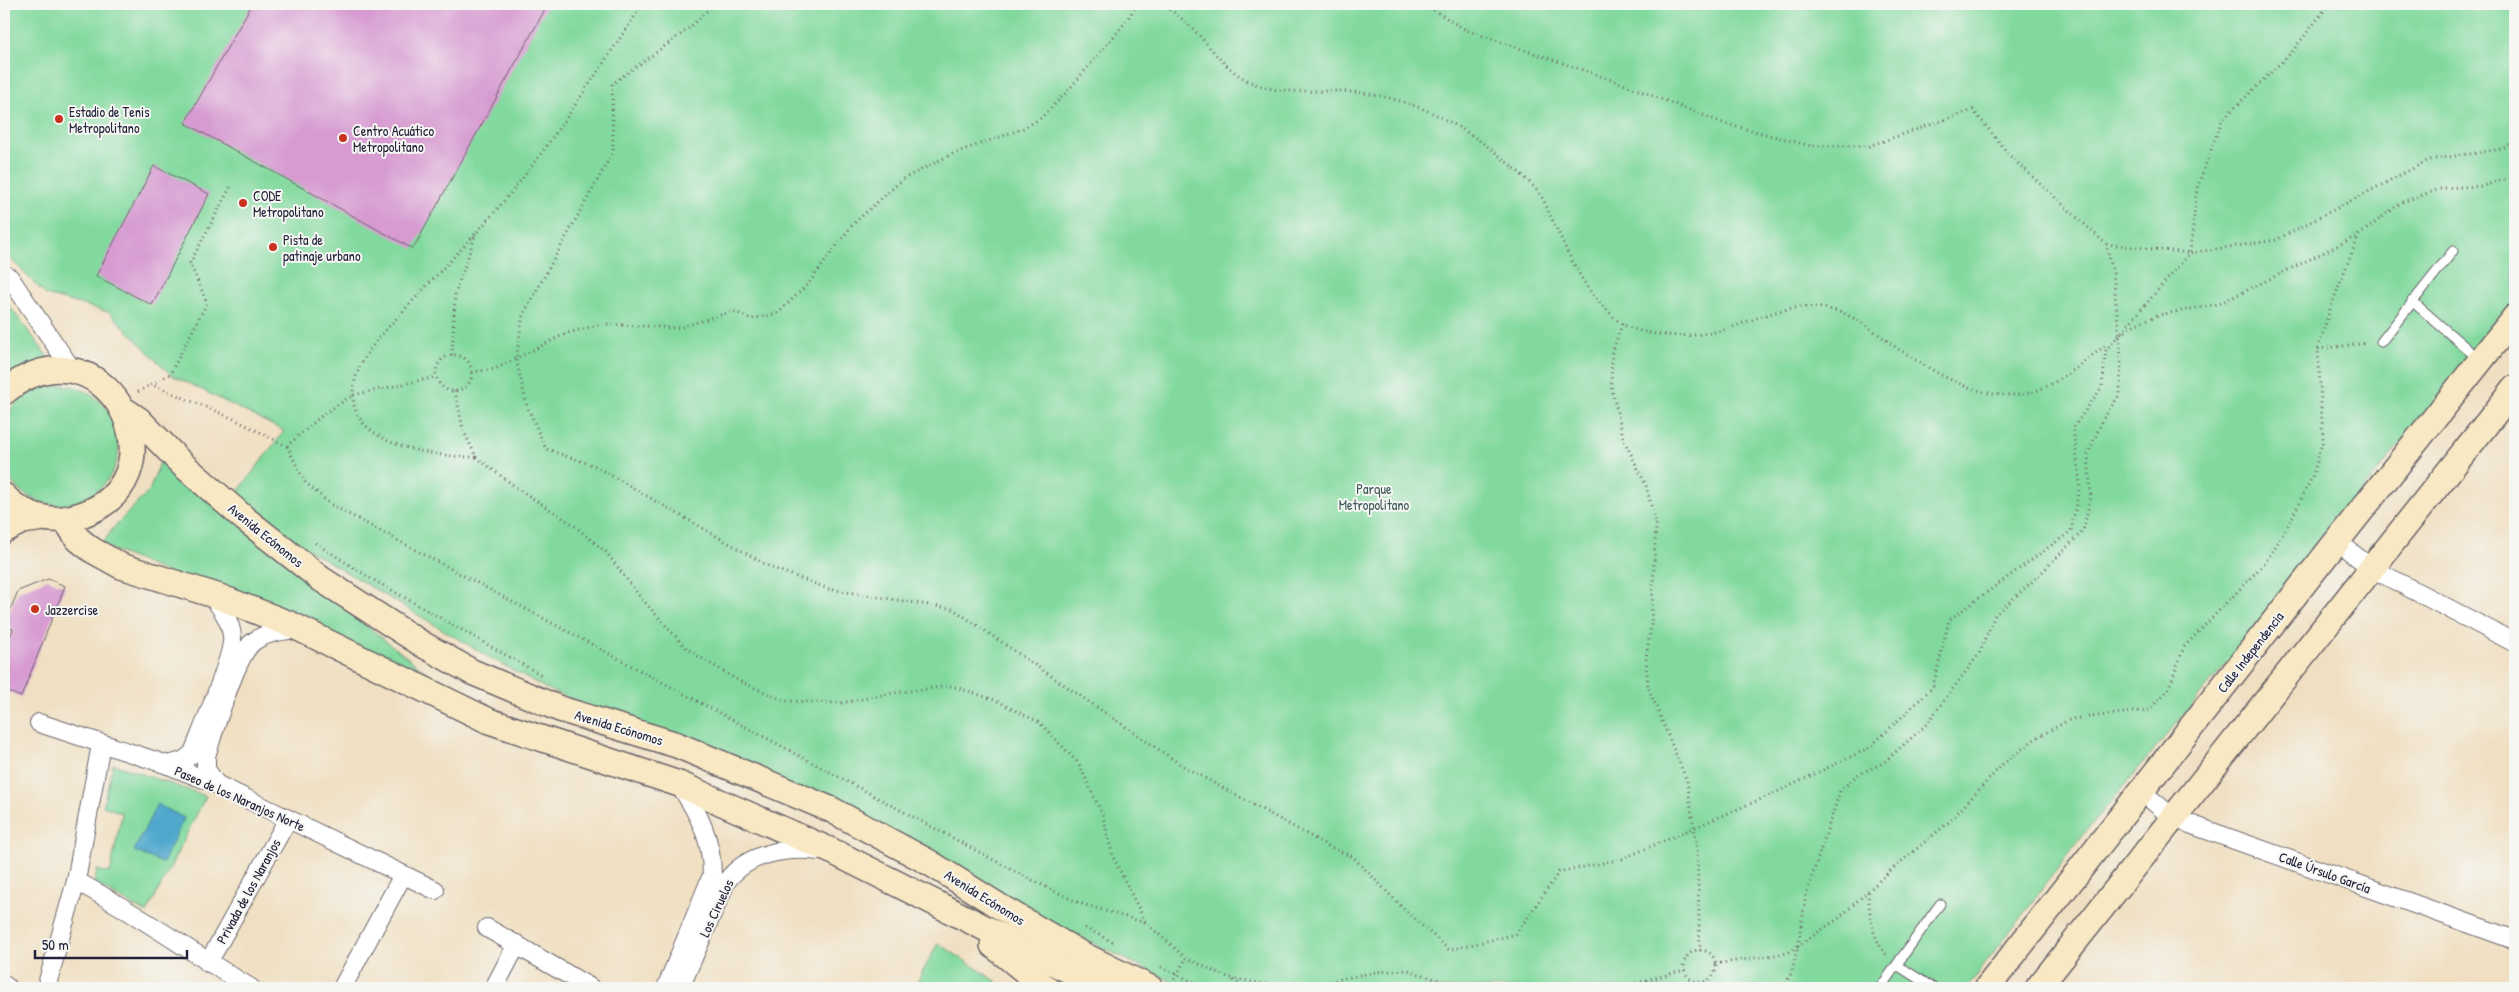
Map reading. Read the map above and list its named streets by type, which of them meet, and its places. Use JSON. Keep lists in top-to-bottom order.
{
  "streets": {
    "street": [
      "Avenida Ecónomos",
      "Calle Independencia",
      "Paseo de los Naranjos Norte",
      "Calle Úrsulo García",
      "Privada de los Naranjos",
      "Los Ciruelos"
    ]
  },
  "crossings": [
    ["Avenida Ecónomos", "Los Ciruelos"],
    ["Calle Independencia", "Calle Úrsulo García"],
    ["Paseo de los Naranjos Norte", "Privada de los Naranjos"]
  ],
  "parks": ["Parque Metropolitano"],
  "places": [
    "Estadio de Tenis Metropolitano",
    "Centro Acuático Metropolitano",
    "CODE Metropolitano",
    "Pista de patinaje urbano",
    "Jazzercise"
  ],
  "scale_bar": "50 m"
}
